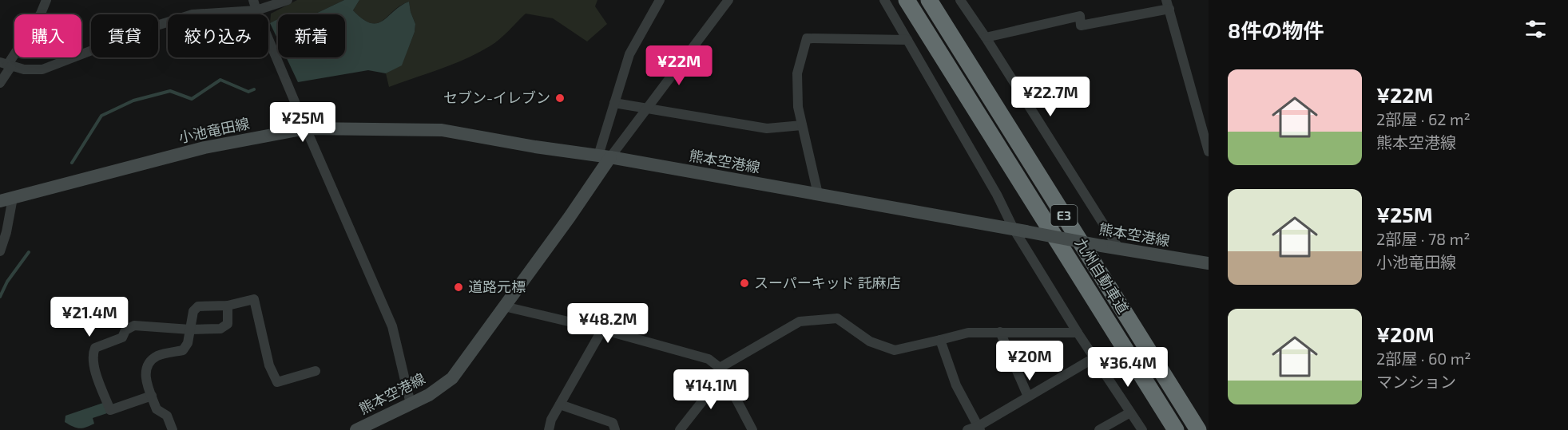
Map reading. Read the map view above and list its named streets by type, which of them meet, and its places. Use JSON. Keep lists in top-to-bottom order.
{
  "streets": {
    "highway": ["E3", "九州自動車道"],
    "main road": ["小池竜田線", "熊本空港線"]
  },
  "crossings": [
    ["小池竜田線", "熊本空港線"]
  ],
  "places": ["セブン-イレブン", "スーパーキッド 託麻店", "道路元標"],
  "page": {
    "heading": "8件の物件",
    "chip": [
      "購入",
      "賃貸",
      "絞り込み",
      "新着"
    ],
    "price": [
      "¥22M",
      "¥22.7M",
      "¥25M",
      "¥21.4M",
      "¥48.2M",
      "¥20M",
      "¥36.4M",
      "¥14.1M"
    ],
    "list": [
      {
        "name": "¥22M",
        "note": "2部屋 · 62 m² · 熊本空港線"
      },
      {
        "name": "¥25M",
        "note": "2部屋 · 78 m² · 小池竜田線"
      },
      {
        "name": "¥20M",
        "note": "2部屋 · 60 m² · マンション"
      }
    ]
  }
}
